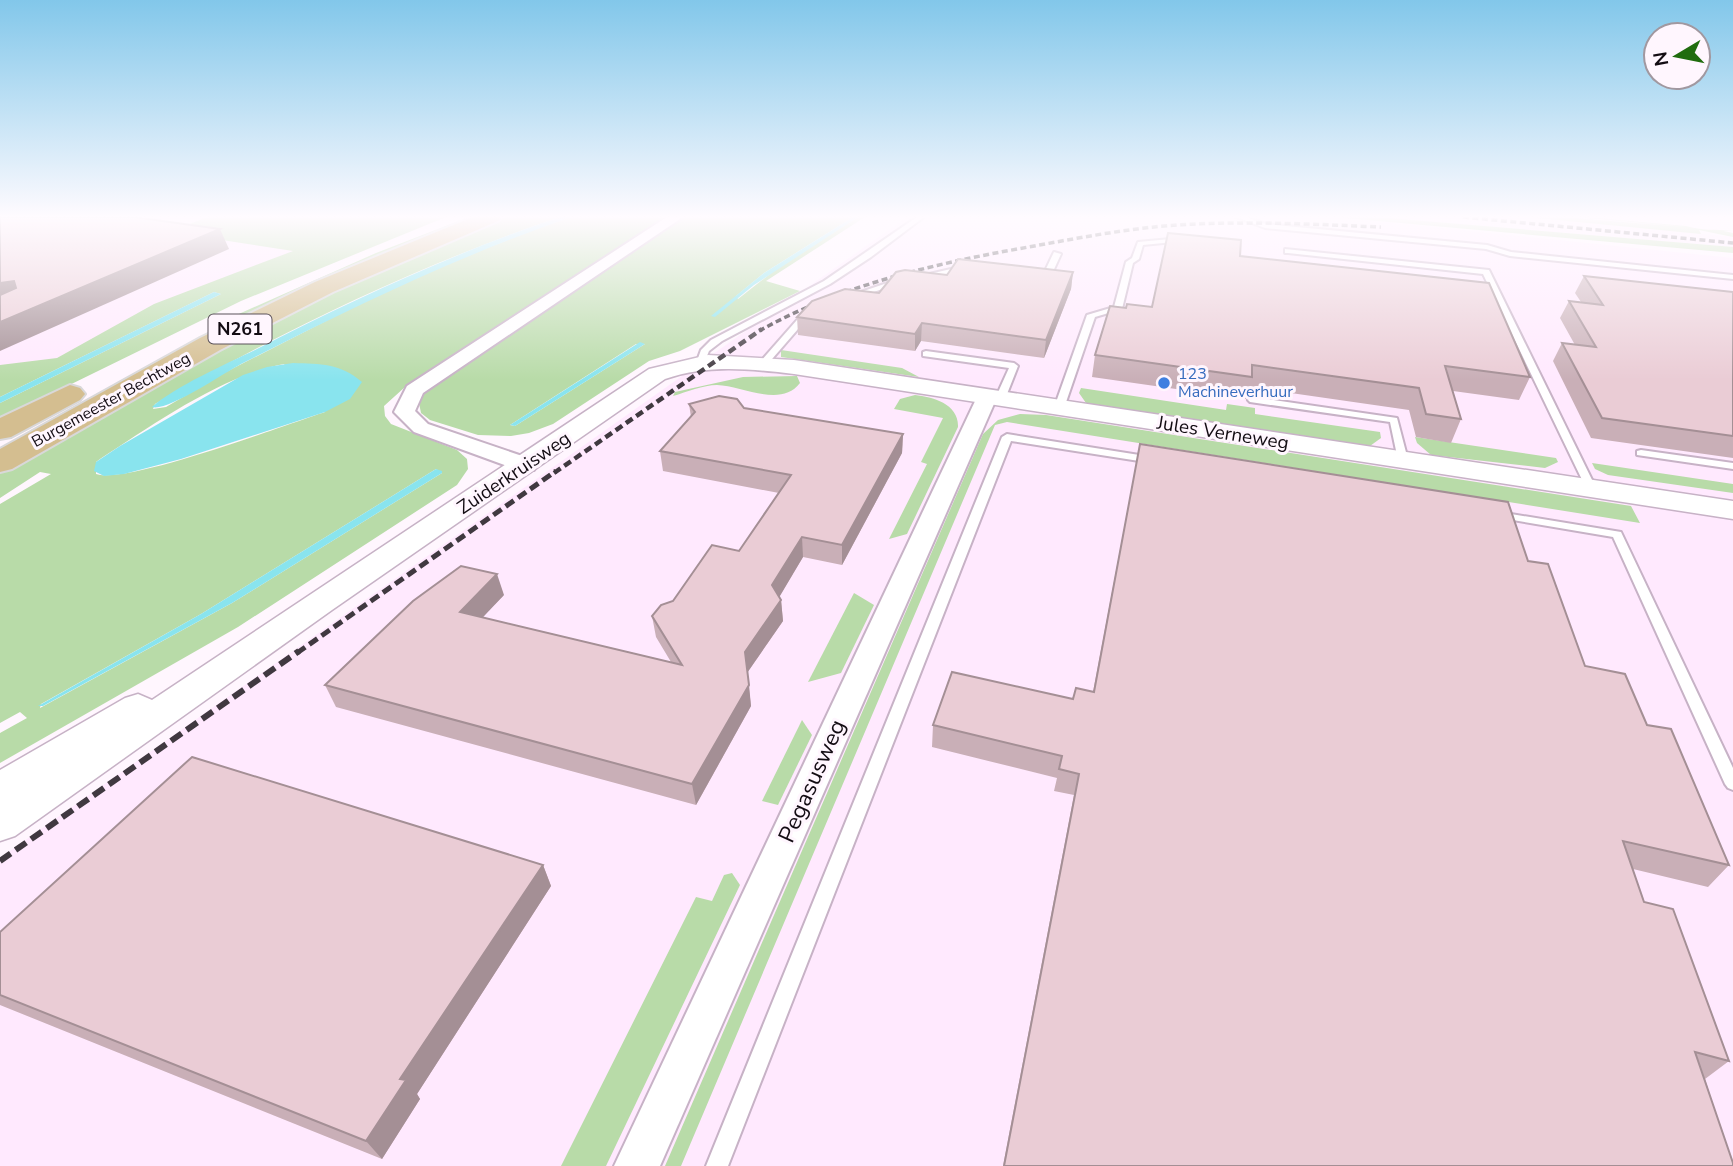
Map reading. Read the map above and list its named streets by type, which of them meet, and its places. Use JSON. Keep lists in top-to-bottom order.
{
  "streets": {
    "main road": ["N261", "Burgemeester Bechtweg"],
    "street": ["Jules Verneweg", "Zuiderkruisweg", "Pegasusweg"]
  },
  "crossings": [
    ["Jules Verneweg", "Zuiderkruisweg"],
    ["Jules Verneweg", "Pegasusweg"]
  ],
  "places": ["123 Machineverhuur"],
  "north": "left"
}
